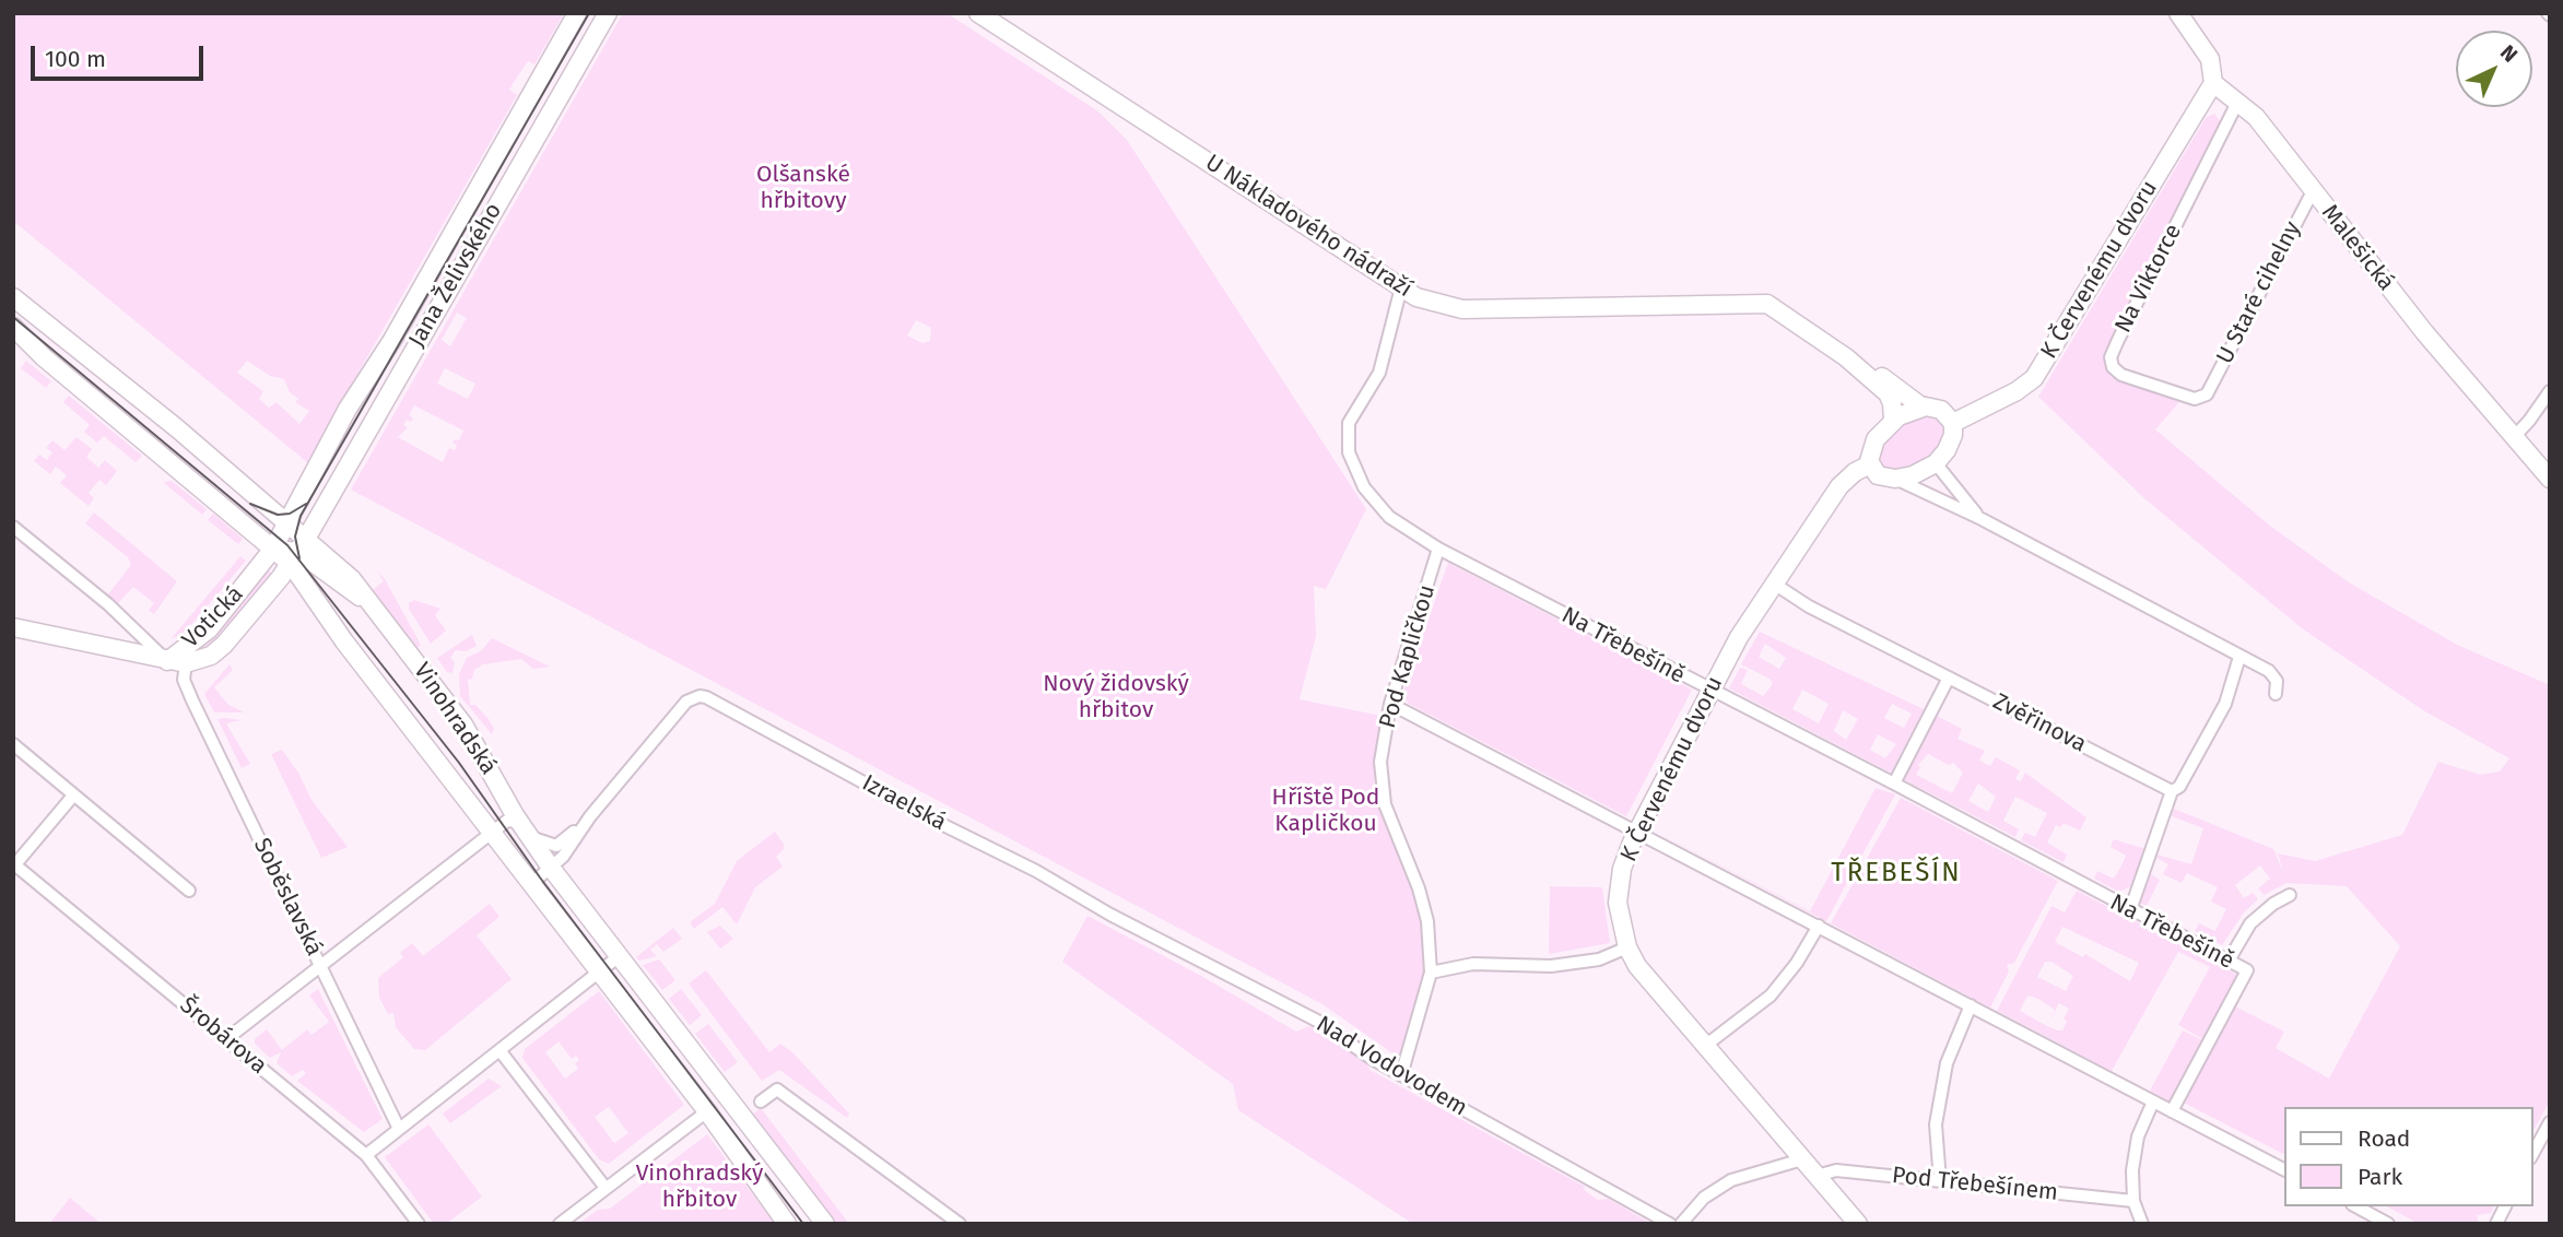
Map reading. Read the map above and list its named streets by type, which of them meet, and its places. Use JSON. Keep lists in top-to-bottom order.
{
  "streets": {
    "main road": [
      "U Nákladového nádraží",
      "Malešická",
      "K Červenému dvoru",
      "Jana Želivského",
      "Votická",
      "Vinohradská"
    ],
    "street": [
      "Na Viktorce",
      "U Staré cihelny",
      "Na Třebešíně",
      "Pod Kapličkou",
      "Zvěřinova",
      "Izraelská",
      "Soběslavská",
      "Šrobárova",
      "Nad Vodovodem",
      "Pod Třebešínem"
    ]
  },
  "crossings": [
    ["U Nákladového nádraží", "Na Třebešíně"],
    ["Malešická", "K Červenému dvoru"],
    ["Malešická", "Na Viktorce"],
    ["Malešická", "U Staré cihelny"],
    ["K Červenému dvoru", "Na Třebešíně"],
    ["K Červenému dvoru", "Zvěřinova"],
    ["K Červenému dvoru", "Pod Třebešínem"],
    ["Jana Želivského", "Votická"],
    ["Jana Želivského", "Vinohradská"],
    ["Na Viktorce", "U Staré cihelny"],
    ["Votická", "Vinohradská"],
    ["Votická", "Soběslavská"],
    ["Na Třebešíně", "Pod Kapličkou"],
    ["Pod Kapličkou", "Nad Vodovodem"],
    ["Izraelská", "Nad Vodovodem"]
  ],
  "districts": ["TŘEBEŠÍN"],
  "parks": [
    "Olšanské hřbitovy",
    "Nový židovský hřbitov",
    "Hříště Pod Kapličkou",
    "Vinohradský hřbitov"
  ],
  "legend": ["Road", "Park"],
  "scale_bar": "100 m",
  "north": "top right"
}
